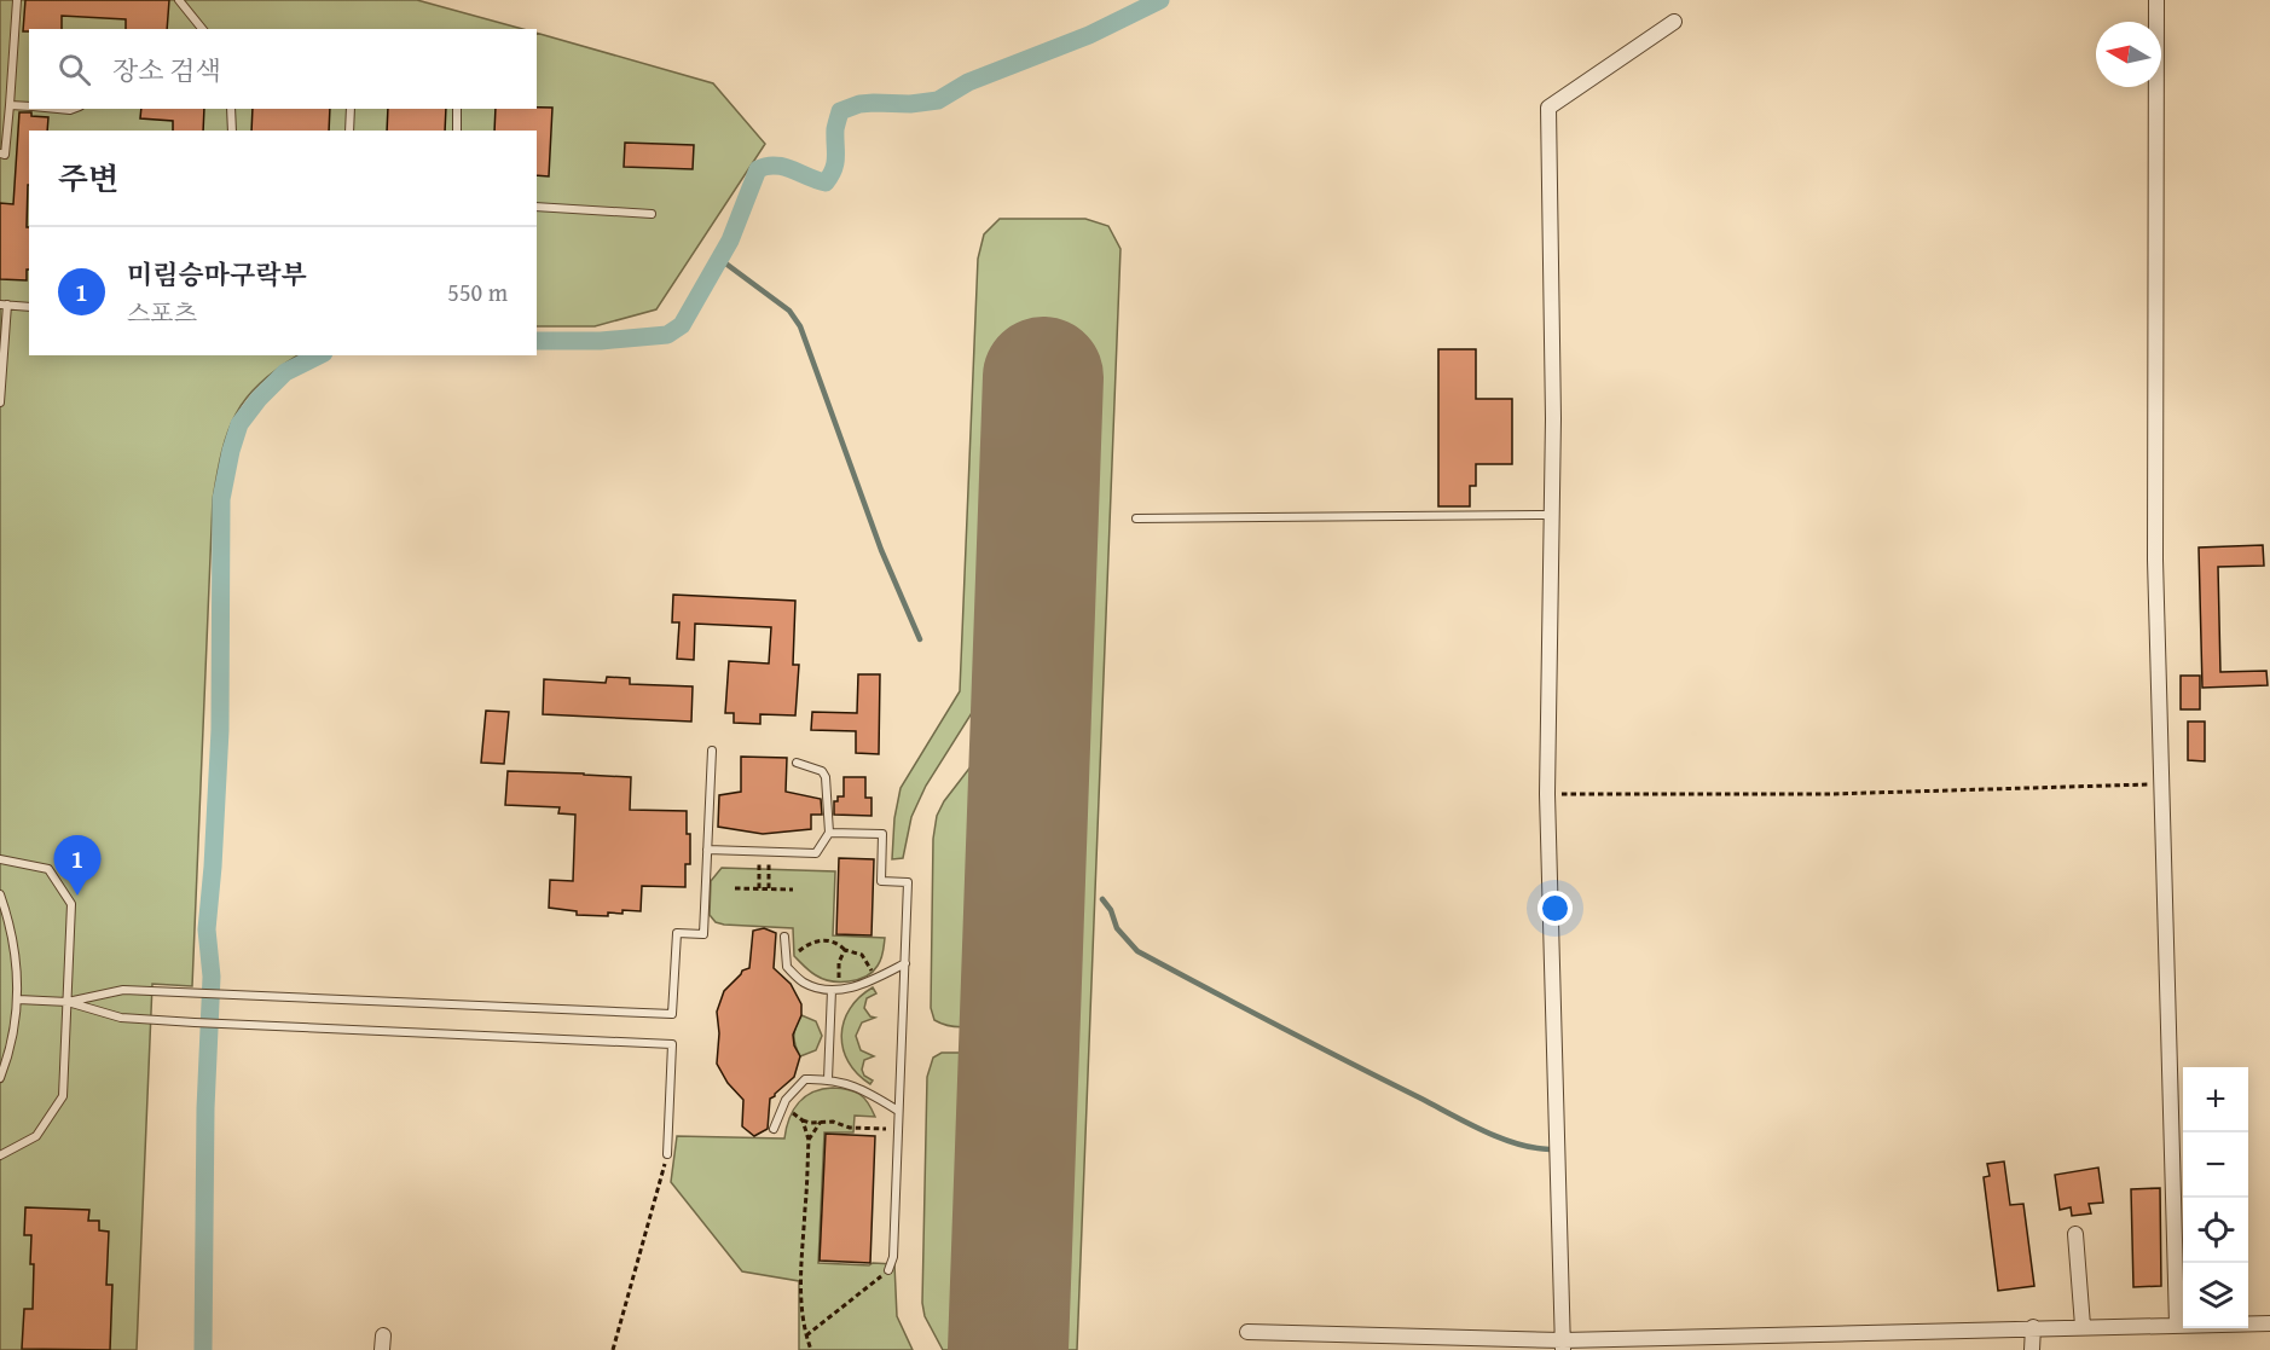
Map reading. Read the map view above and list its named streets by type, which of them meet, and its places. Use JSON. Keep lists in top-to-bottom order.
{
  "north": "left",
  "page": {
    "search": "장소 검색",
    "heading": "주변",
    "list": [
      {
        "mark": "1",
        "name": "미림승마구락부",
        "note": "스포츠",
        "value": "550 m"
      }
    ],
    "pins": "1",
    "map_buttons": ["+", "−"]
  }
}
